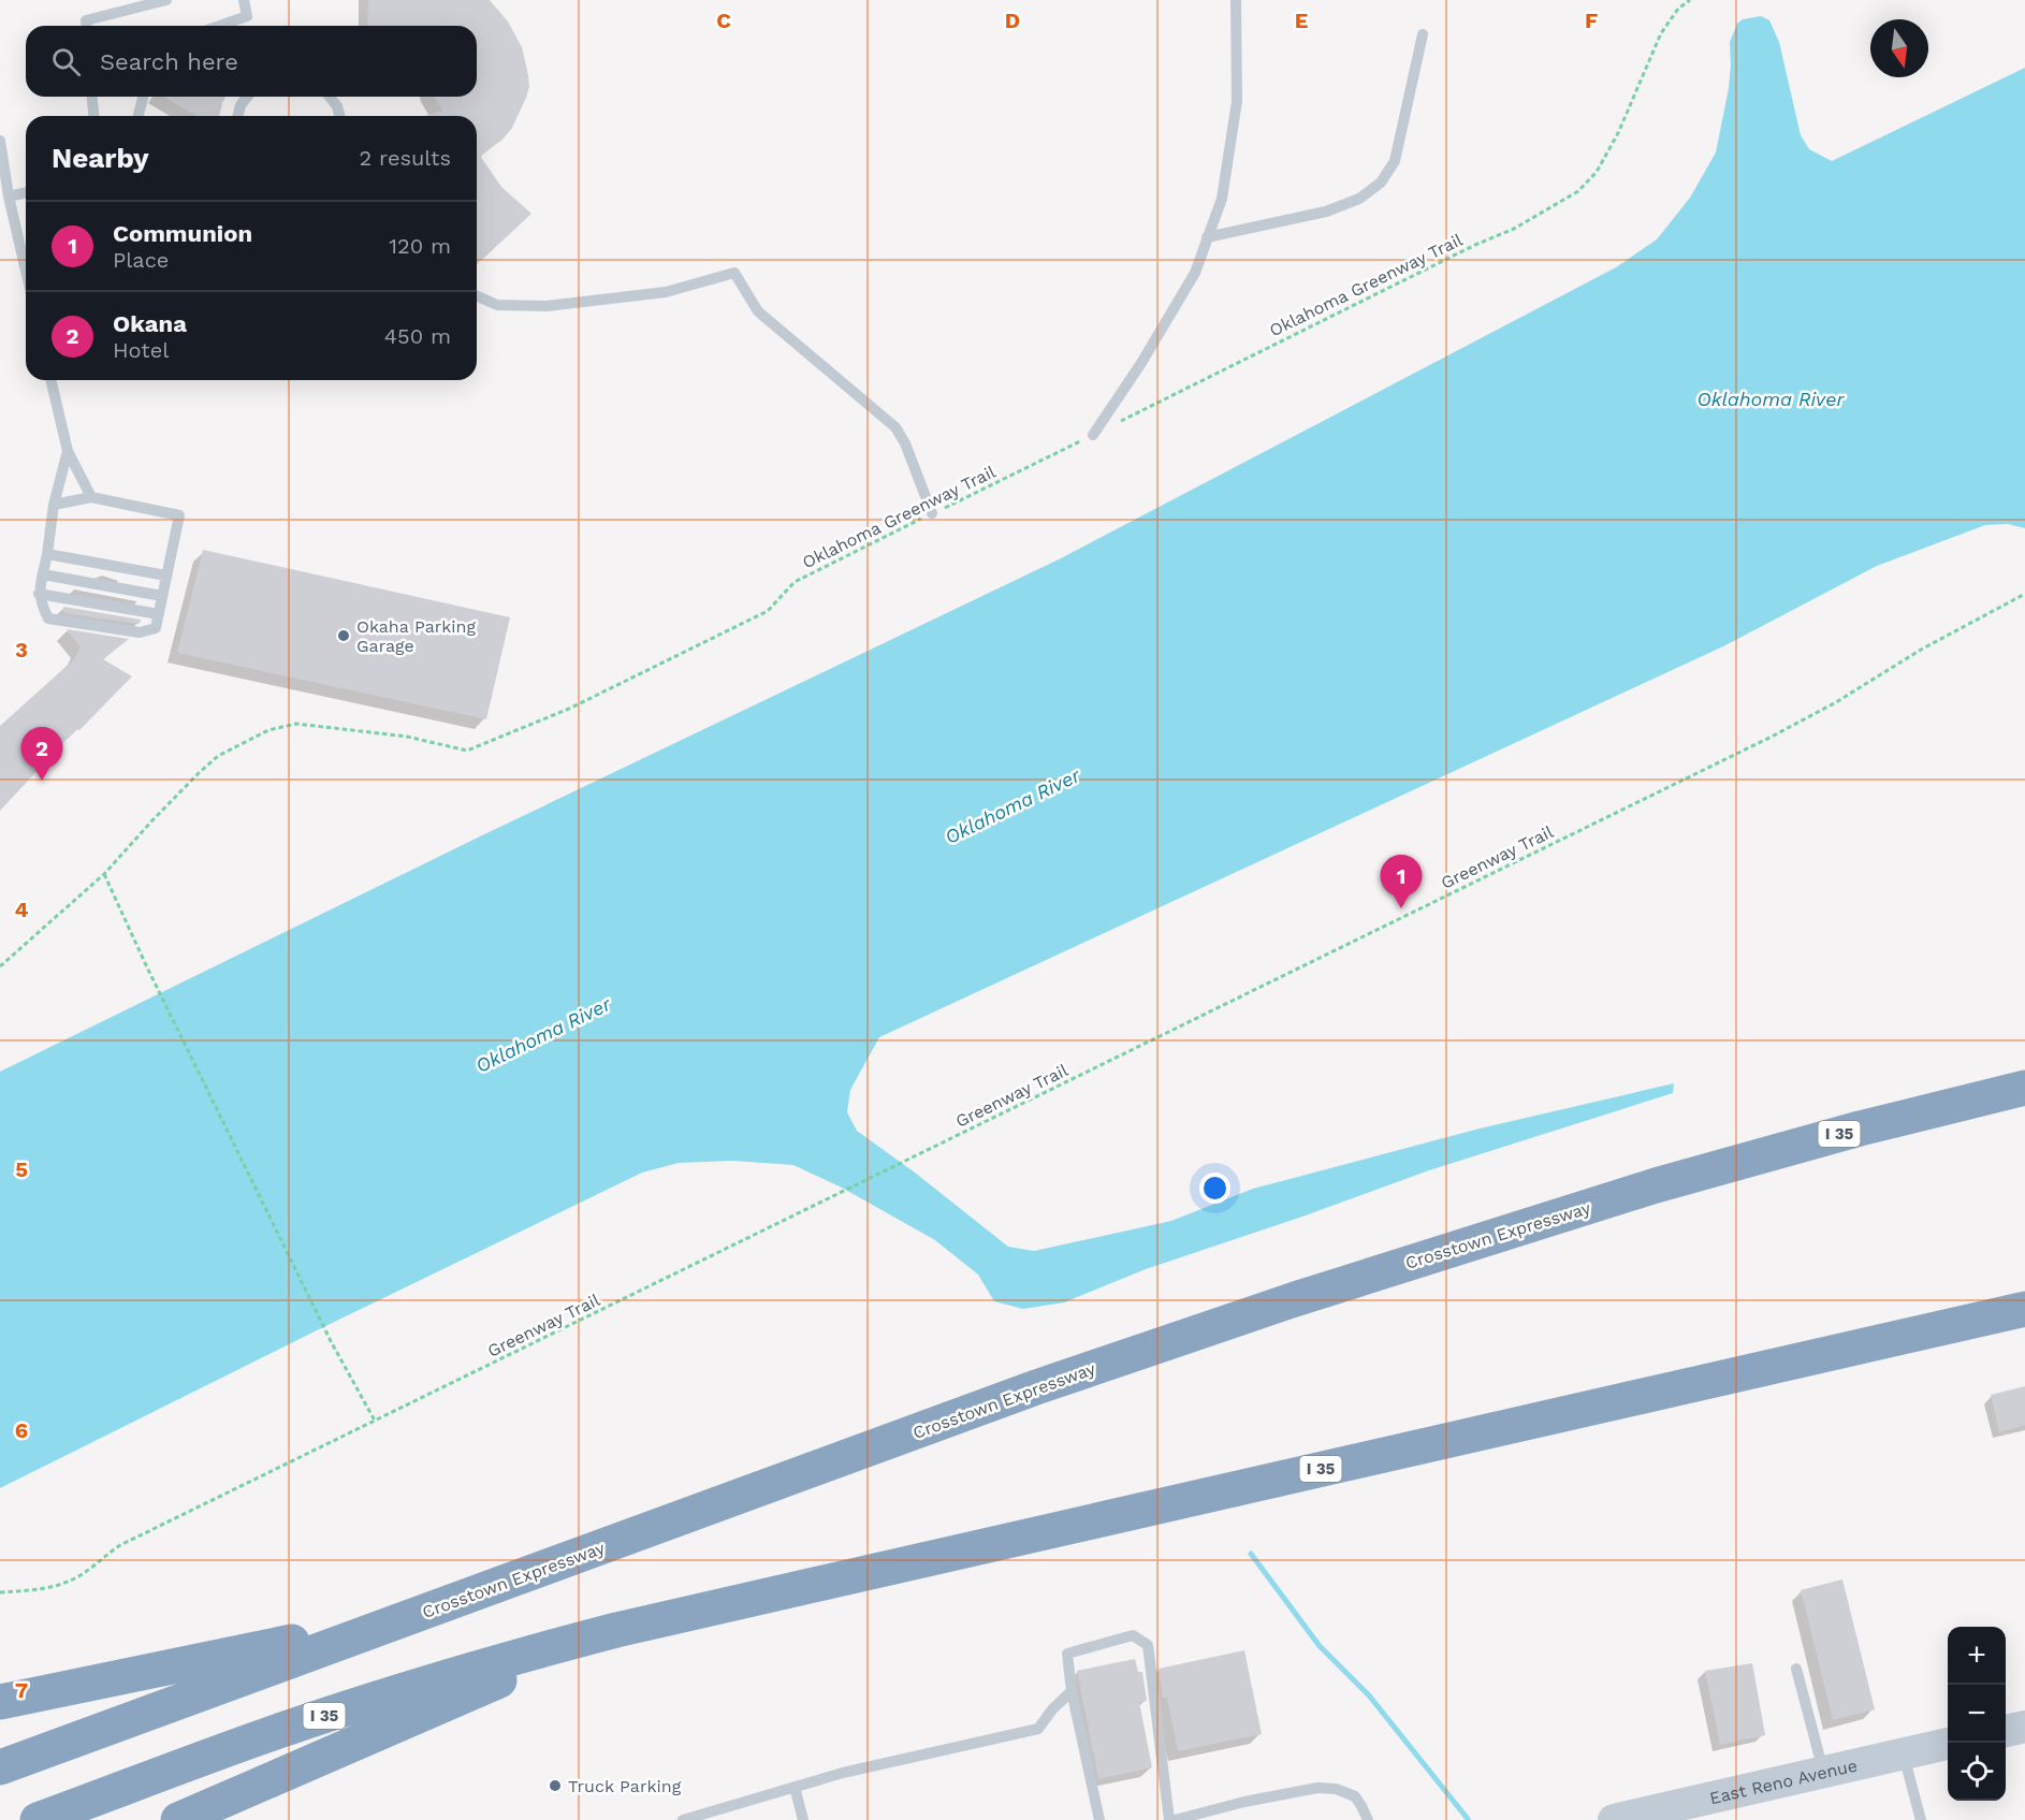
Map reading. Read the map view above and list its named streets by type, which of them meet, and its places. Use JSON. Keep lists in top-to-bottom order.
{
  "streets": {
    "highway": ["I 35", "Crosstown Expressway"],
    "main road": ["East Reno Avenue"],
    "path": ["Oklahoma Greenway Trail", "Greenway Trail"]
  },
  "water": ["Oklahoma River"],
  "places": ["Okaha Parking Garage", "Truck Parking"],
  "north": "bottom",
  "page": {
    "search": "Search here",
    "heading": ["Nearby", "2 results"],
    "list": [
      {
        "mark": "1",
        "name": "Communion",
        "note": "Place",
        "value": "120 m"
      },
      {
        "mark": "2",
        "name": "Okana",
        "note": "Hotel",
        "value": "450 m"
      }
    ],
    "pins": ["2", "1"],
    "map_buttons": ["+", "−"]
  },
  "grid": {
    "columns": [
      "C",
      "D",
      "E",
      "F"
    ],
    "rows": [
      "3",
      "4",
      "5",
      "6",
      "7"
    ]
  }
}
